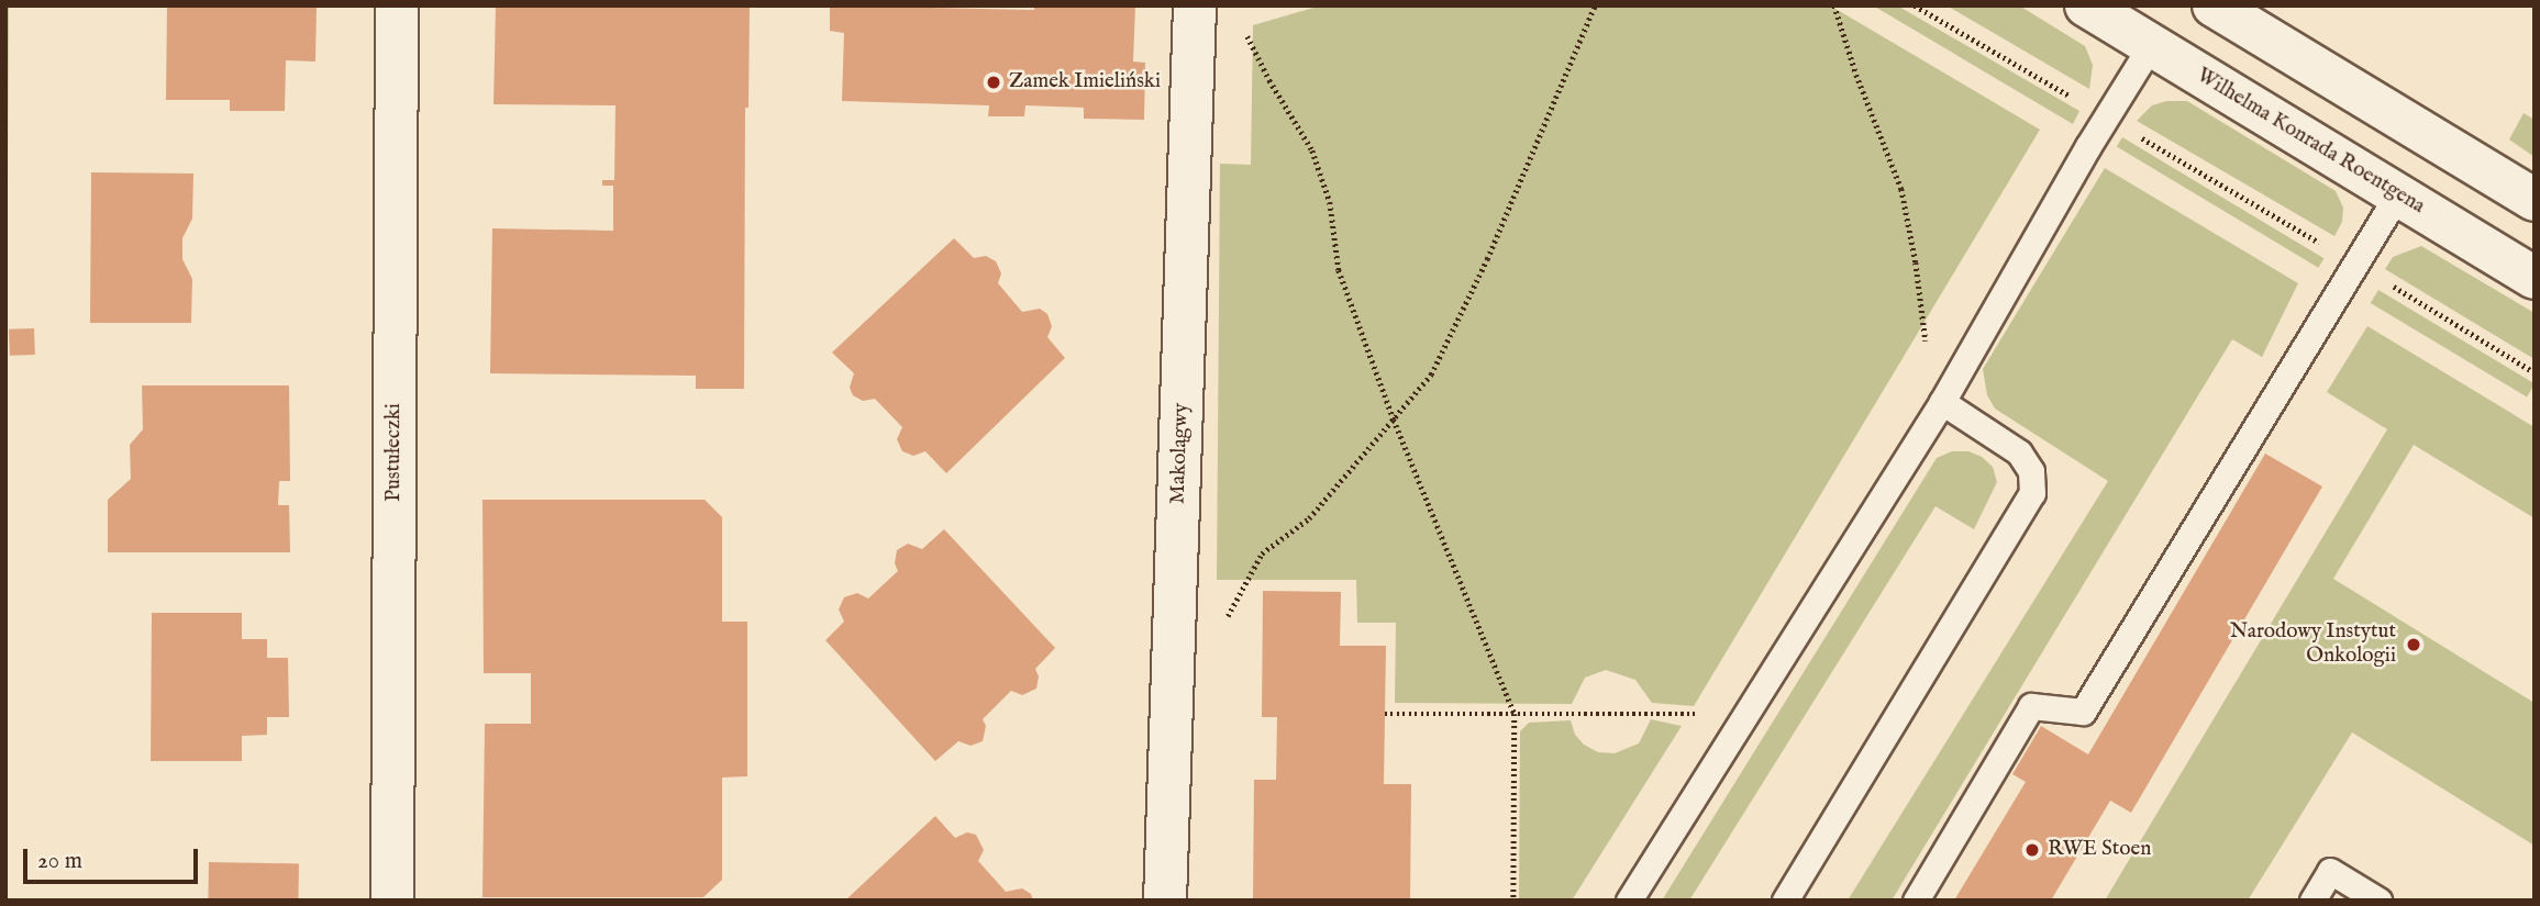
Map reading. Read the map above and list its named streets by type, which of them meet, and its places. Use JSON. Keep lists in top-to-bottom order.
{
  "streets": {
    "street": ["Wilhelma Konrada Roentgena", "Pustułeczki", "Makolągwy"]
  },
  "places": ["Zamek Imieliński", "Narodowy Instytut Onkologii", "RWE Stoen"],
  "scale_bar": "20 m"
}
